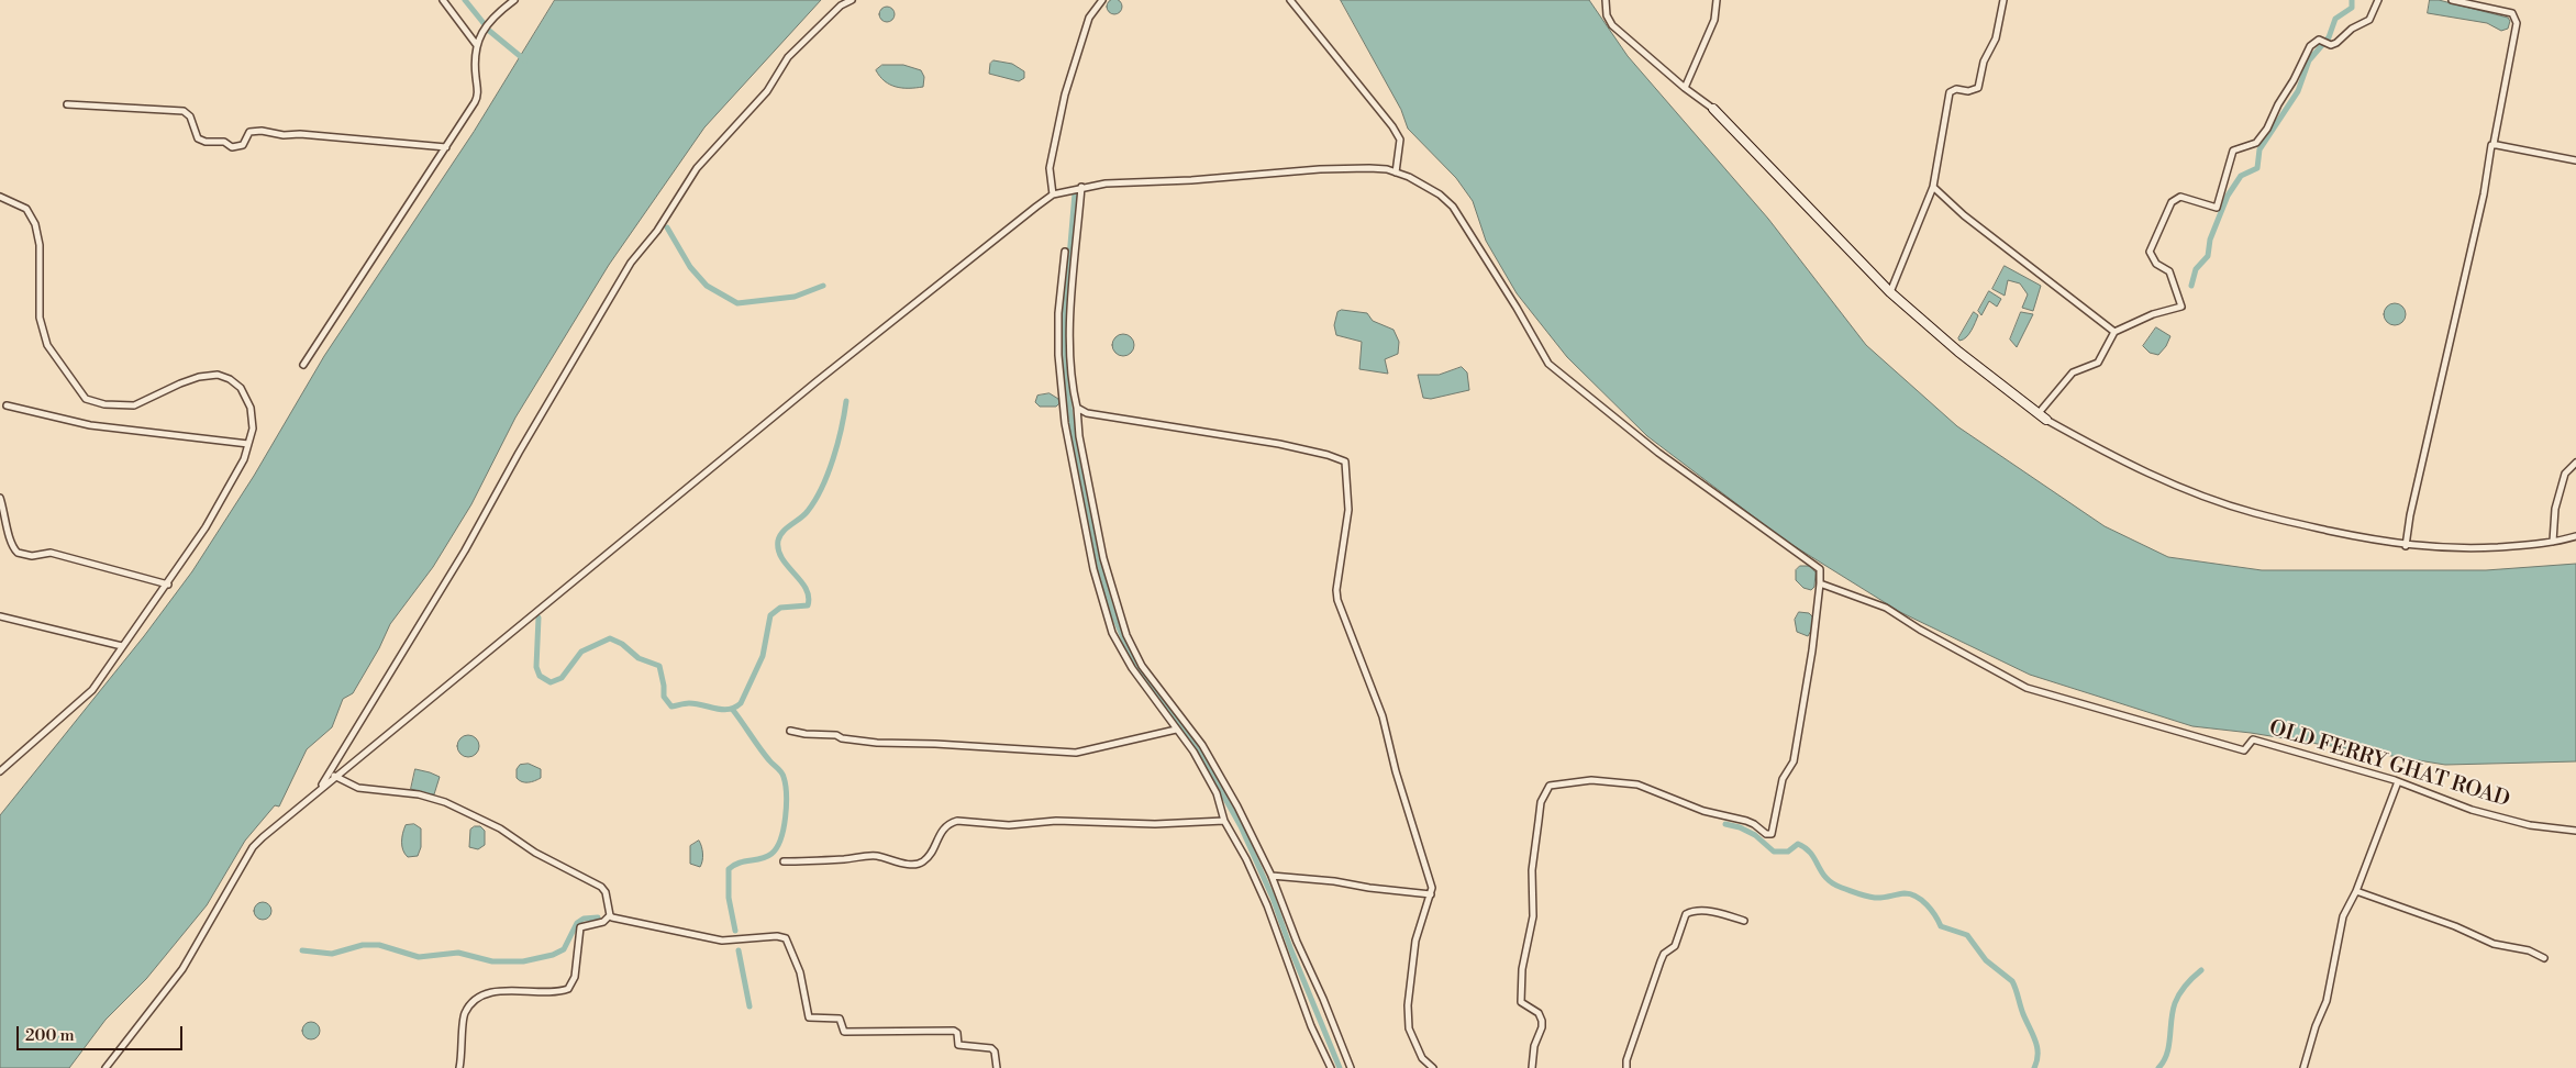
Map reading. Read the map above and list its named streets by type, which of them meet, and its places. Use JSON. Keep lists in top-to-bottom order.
{
  "streets": {
    "street": ["OLD FERRY GHAT ROAD"]
  },
  "scale_bar": "200 m"
}
